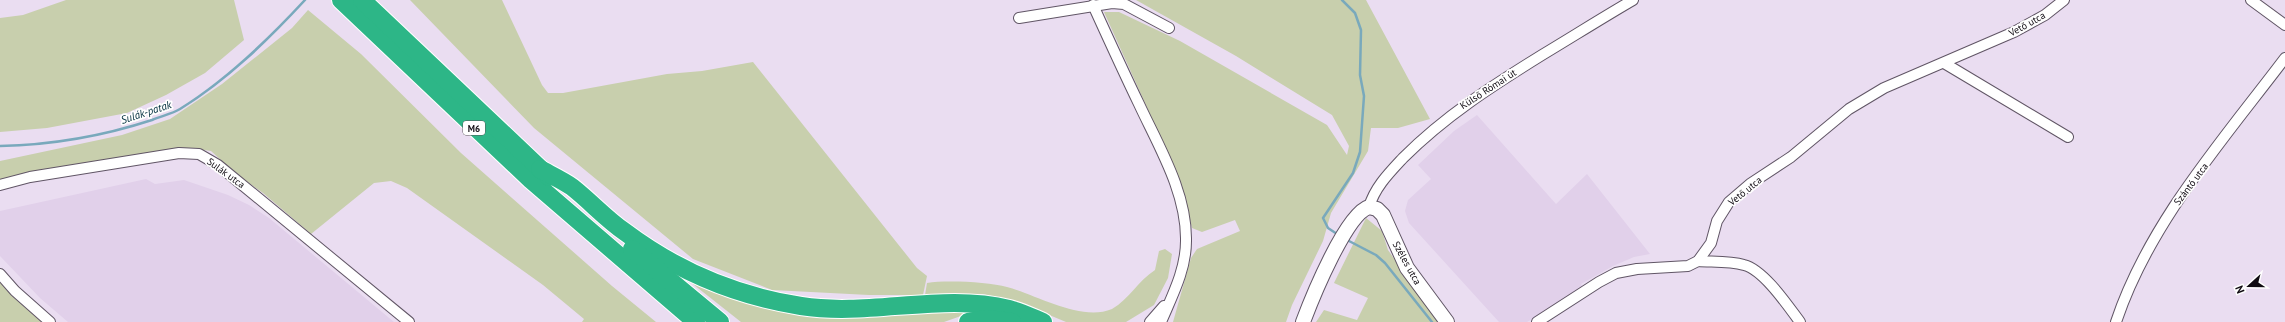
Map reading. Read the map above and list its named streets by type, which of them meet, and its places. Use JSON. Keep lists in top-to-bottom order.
{
  "streets": {
    "highway": ["M6"],
    "street": [
      "Vető utca",
      "Külső Római út",
      "Sulák utca",
      "Szántó utca",
      "Széles utca"
    ]
  },
  "crossings": [
    ["Külső Római út", "Széles utca"]
  ],
  "water": ["Sulák-patak"],
  "north": "left"
}
